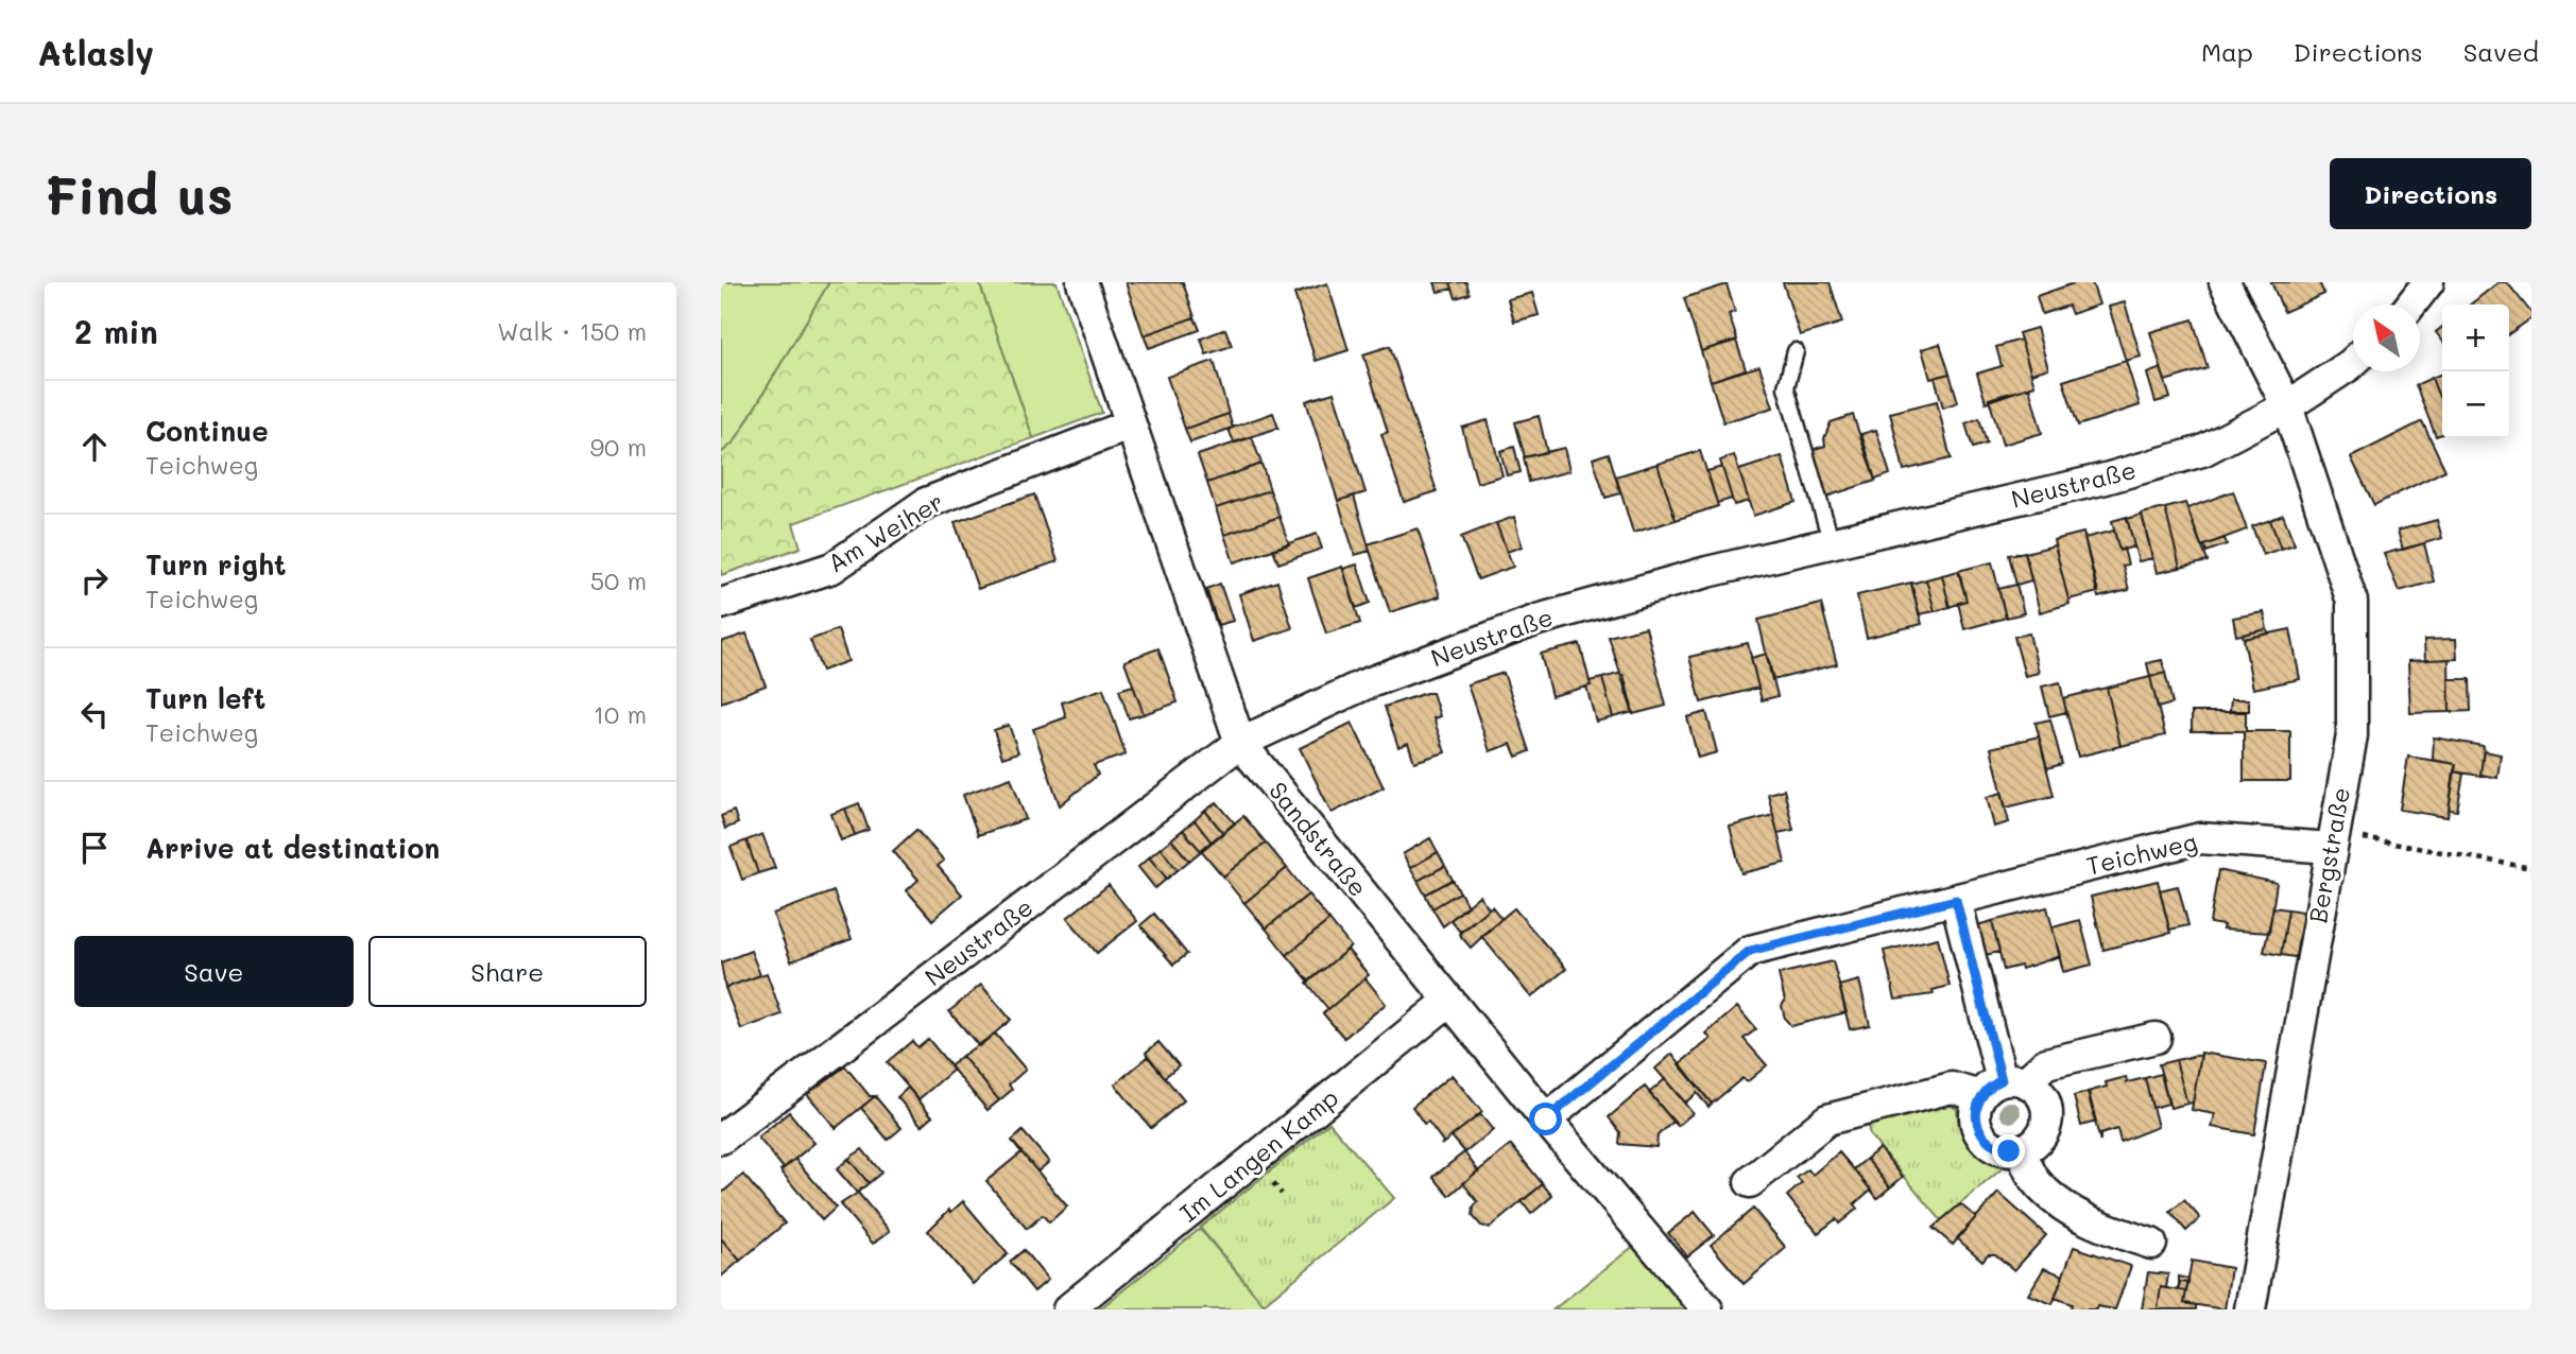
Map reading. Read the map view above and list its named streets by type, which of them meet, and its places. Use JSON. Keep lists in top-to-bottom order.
{
  "streets": {
    "street": [
      "Neustraße",
      "Am Weiher",
      "Sandstraße",
      "Teichweg",
      "Bergstraße",
      "Im Langen Kamp"
    ]
  },
  "crossings": [
    ["Neustraße", "Sandstraße"],
    ["Neustraße", "Bergstraße"],
    ["Am Weiher", "Sandstraße"],
    ["Sandstraße", "Teichweg"],
    ["Sandstraße", "Im Langen Kamp"],
    ["Teichweg", "Bergstraße"]
  ],
  "north": "top left",
  "page": {
    "header": "Atlasly",
    "nav": ["Map", "Directions", "Saved"],
    "buttons": [
      "Directions",
      ["Save", "Share"]
    ],
    "title": "Find us",
    "heading": ["2 min", "Walk · 150 m"],
    "map_buttons": ["+", "−"],
    "list": [
      ["Continue", "Teichweg", "90 m"],
      ["Turn right", "Teichweg", "50 m"],
      ["Turn left", "Teichweg", "10 m"],
      "Arrive at destination"
    ]
  }
}
